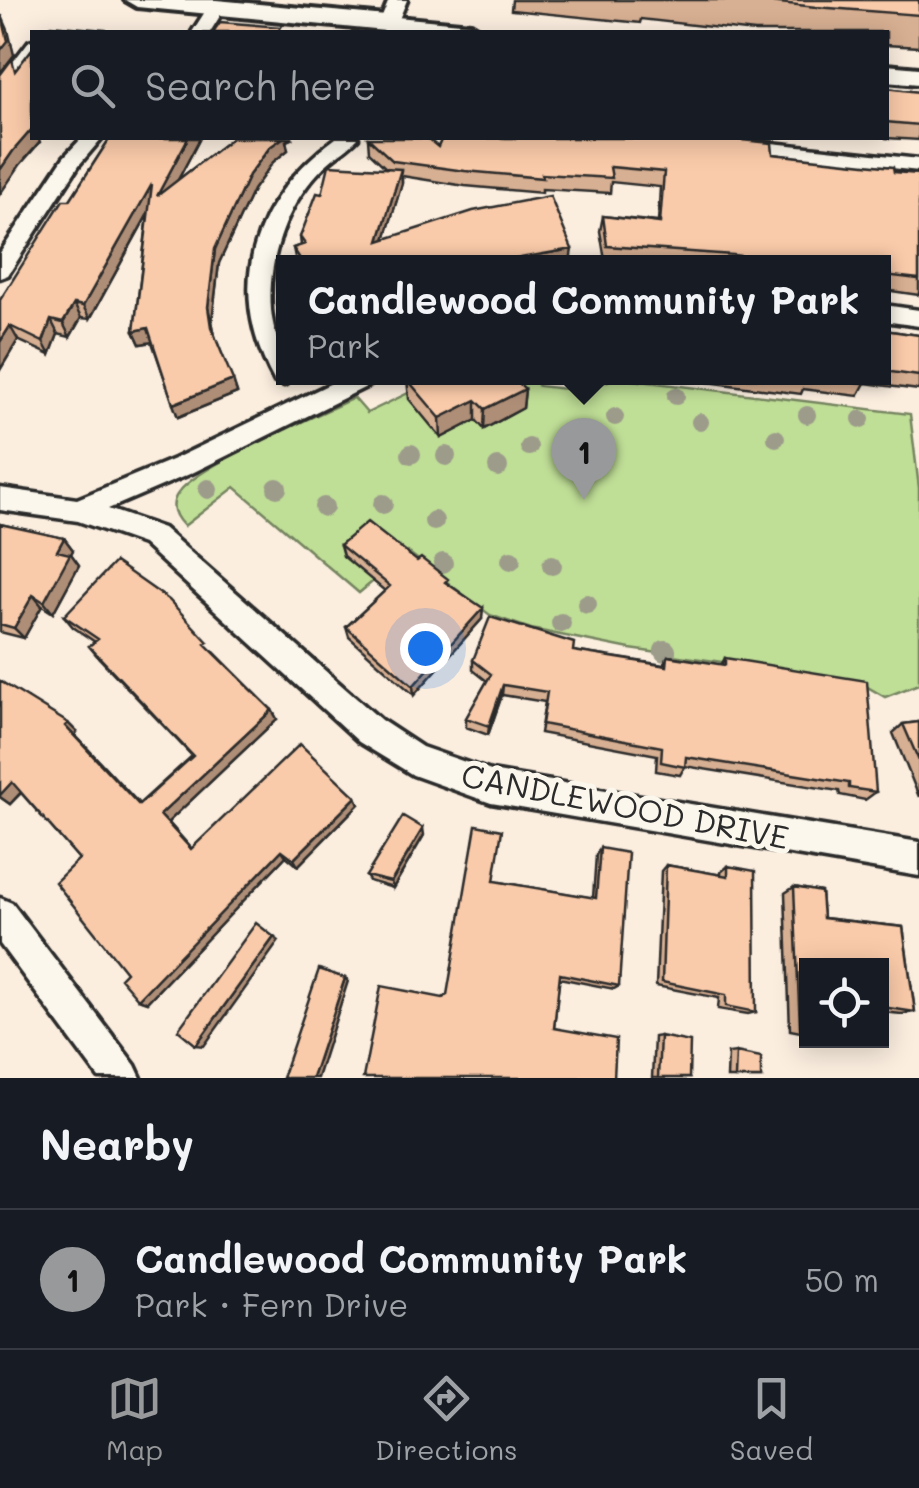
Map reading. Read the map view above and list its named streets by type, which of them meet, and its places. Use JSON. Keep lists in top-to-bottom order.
{
  "streets": {
    "street": ["CANDLEWOOD DRIVE"]
  },
  "page": {
    "search": "Search here",
    "popup": ["Candlewood Community Park", "Park"],
    "pins": "1",
    "heading": "Nearby",
    "list": [
      {
        "mark": "1",
        "name": "Candlewood Community Park",
        "note": "Park · Fern Drive",
        "value": "50 m"
      }
    ],
    "nav": ["Map", "Directions", "Saved"]
  }
}
